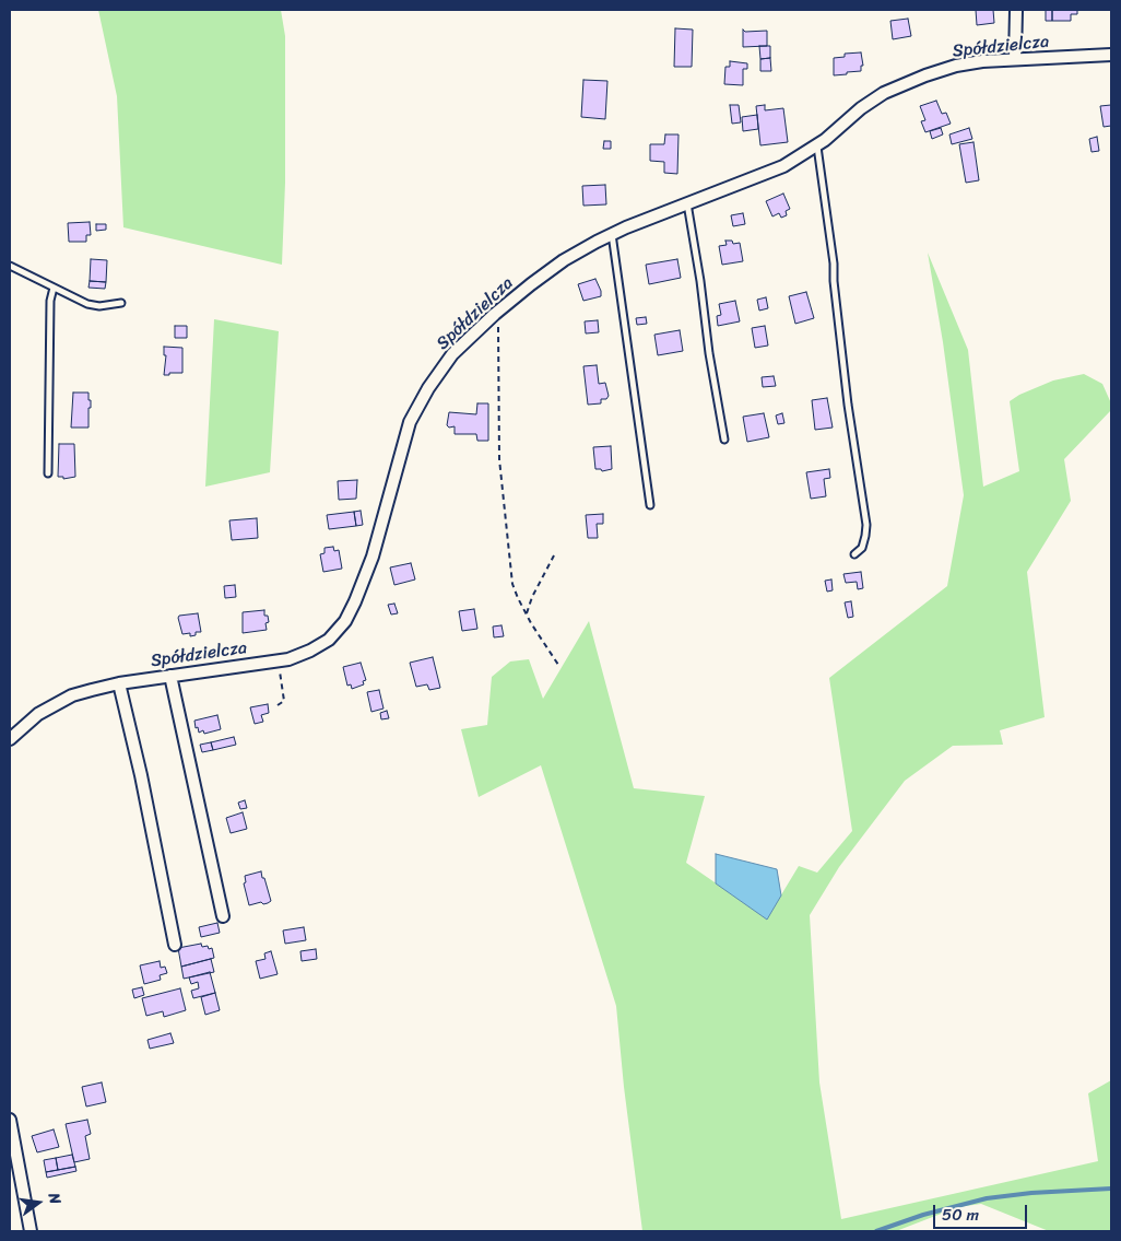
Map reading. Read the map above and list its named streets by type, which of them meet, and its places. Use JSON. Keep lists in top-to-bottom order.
{
  "streets": {
    "street": ["Spółdzielcza"]
  },
  "scale_bar": "50 m",
  "north": "right"
}
